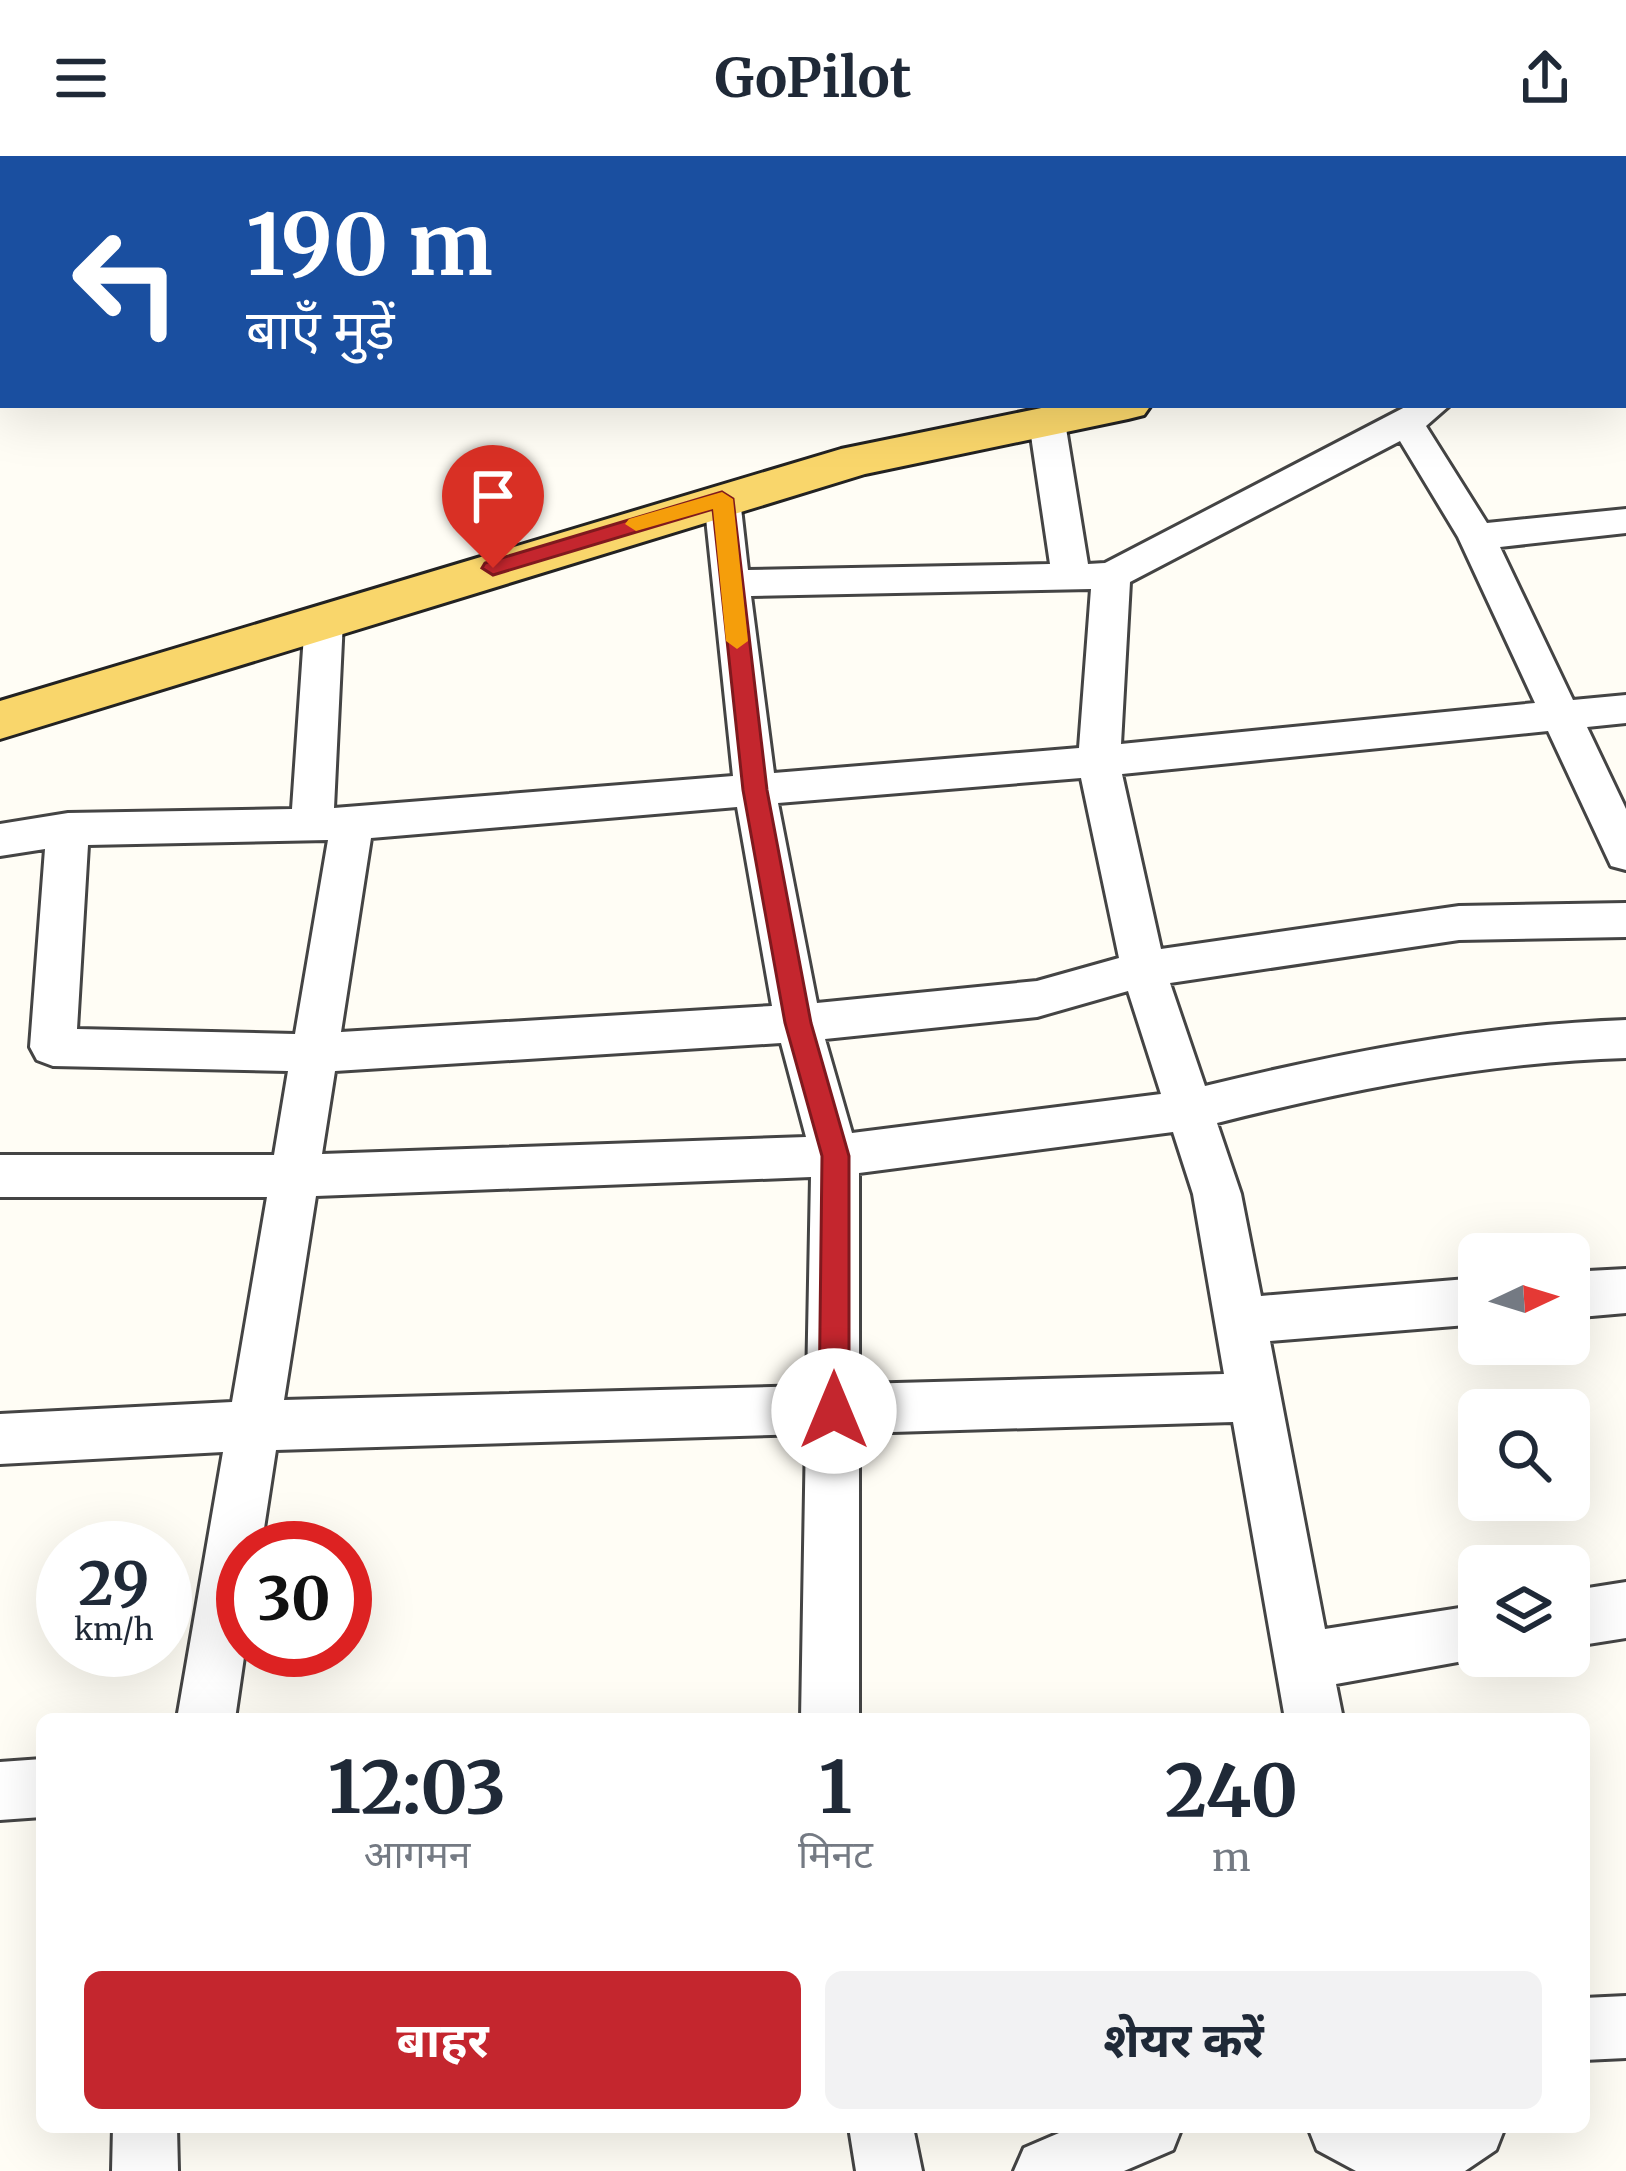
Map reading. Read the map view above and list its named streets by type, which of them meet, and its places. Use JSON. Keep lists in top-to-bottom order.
{
  "north": "right",
  "page": {
    "header": "GoPilot",
    "turn": ["190 m", "बाएँ मुड़ें"],
    "speed": "29 km/h",
    "limit": "30",
    "eta": [
      "12:03",
      "आगमन",
      "1",
      "मिनट",
      "240",
      "m"
    ],
    "buttons": ["बाहर", "शेयर करें"]
  }
}
